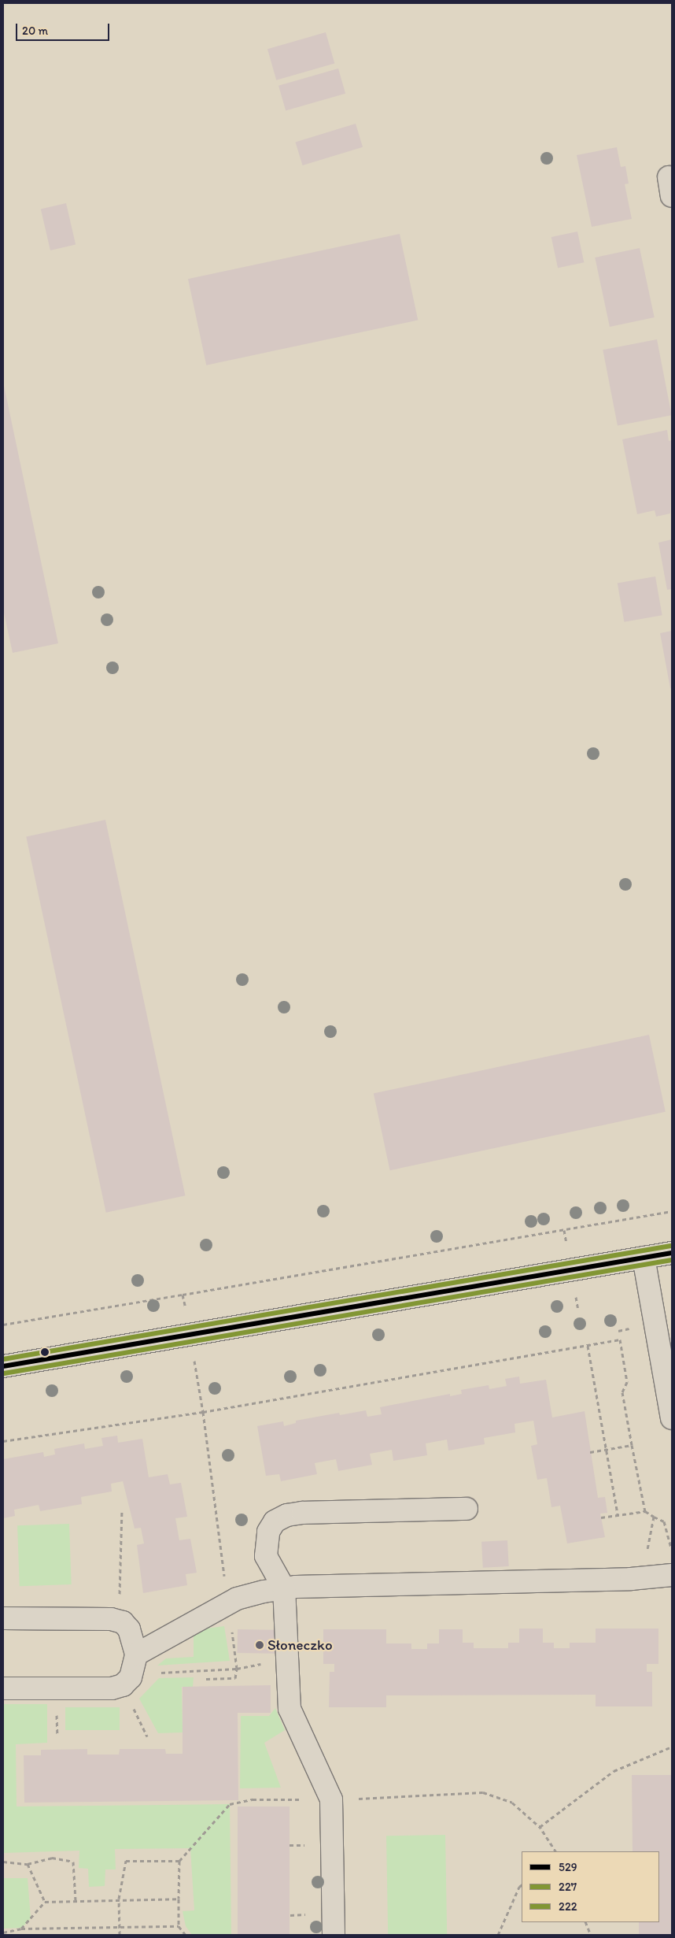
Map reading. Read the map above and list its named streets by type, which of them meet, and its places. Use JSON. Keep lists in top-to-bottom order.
{
  "places": ["Słoneczko"],
  "lines": ["transit line 222", "transit line 529", "transit line 227"],
  "legend": ["529", "227", "222"],
  "scale_bar": "20 m"
}
